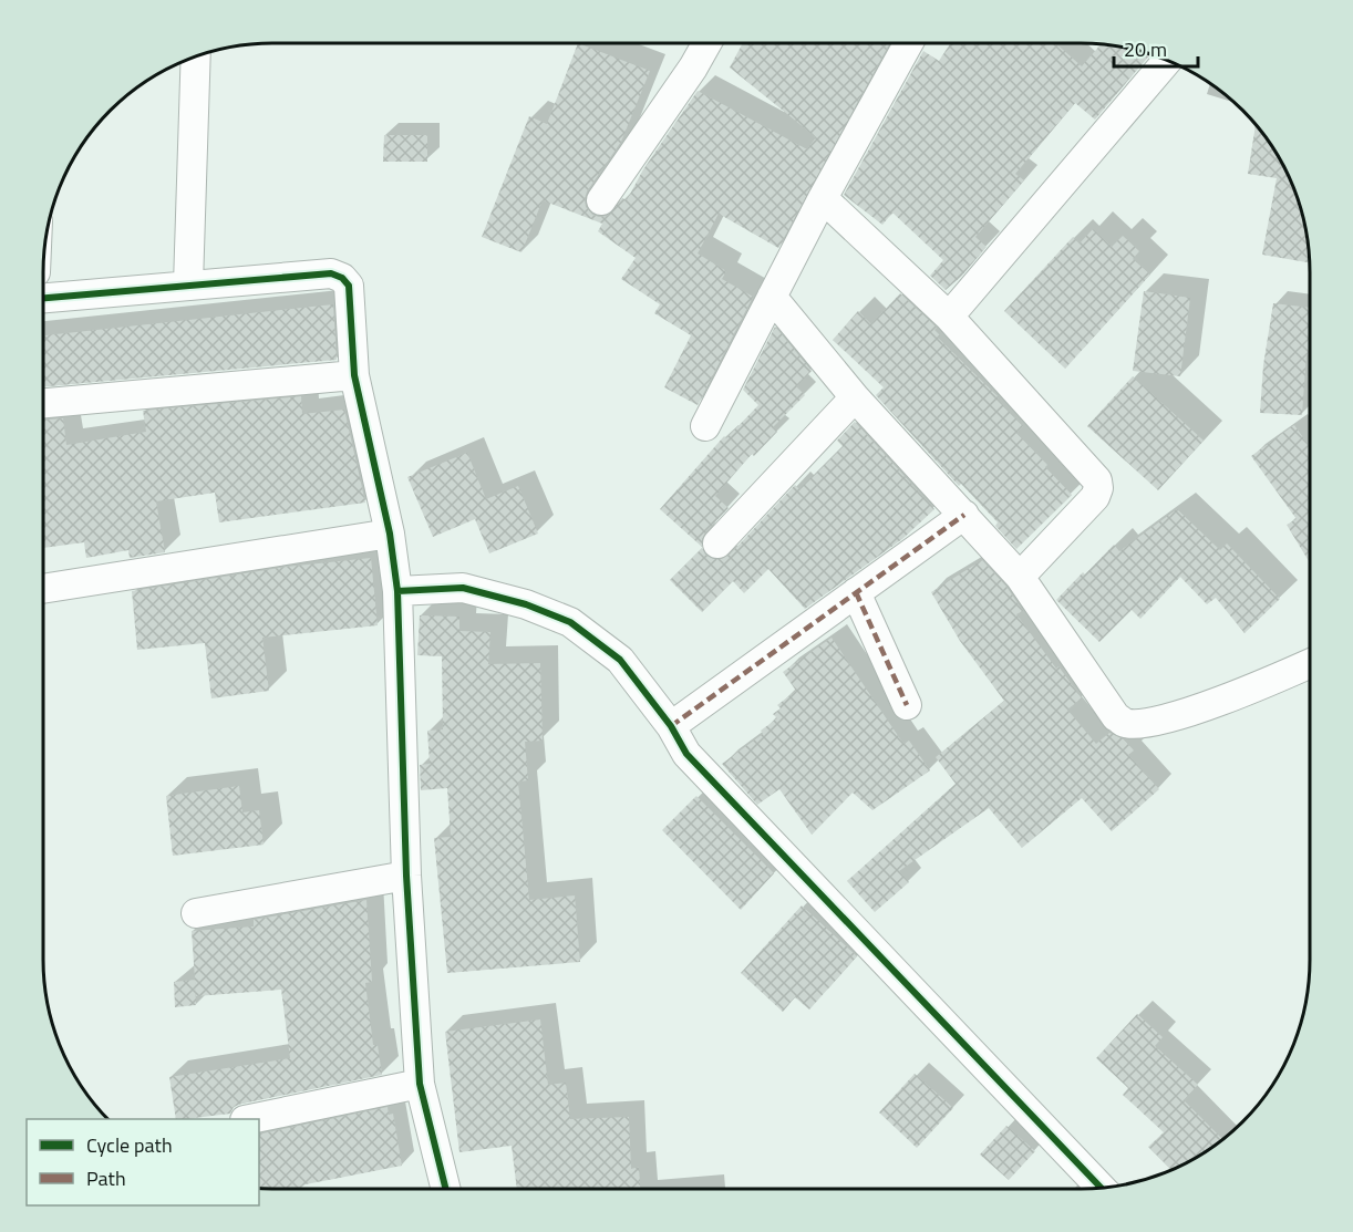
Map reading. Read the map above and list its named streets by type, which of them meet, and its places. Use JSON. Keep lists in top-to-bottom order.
{
  "legend": ["Cycle path", "Path"],
  "scale_bar": "20 m"
}
